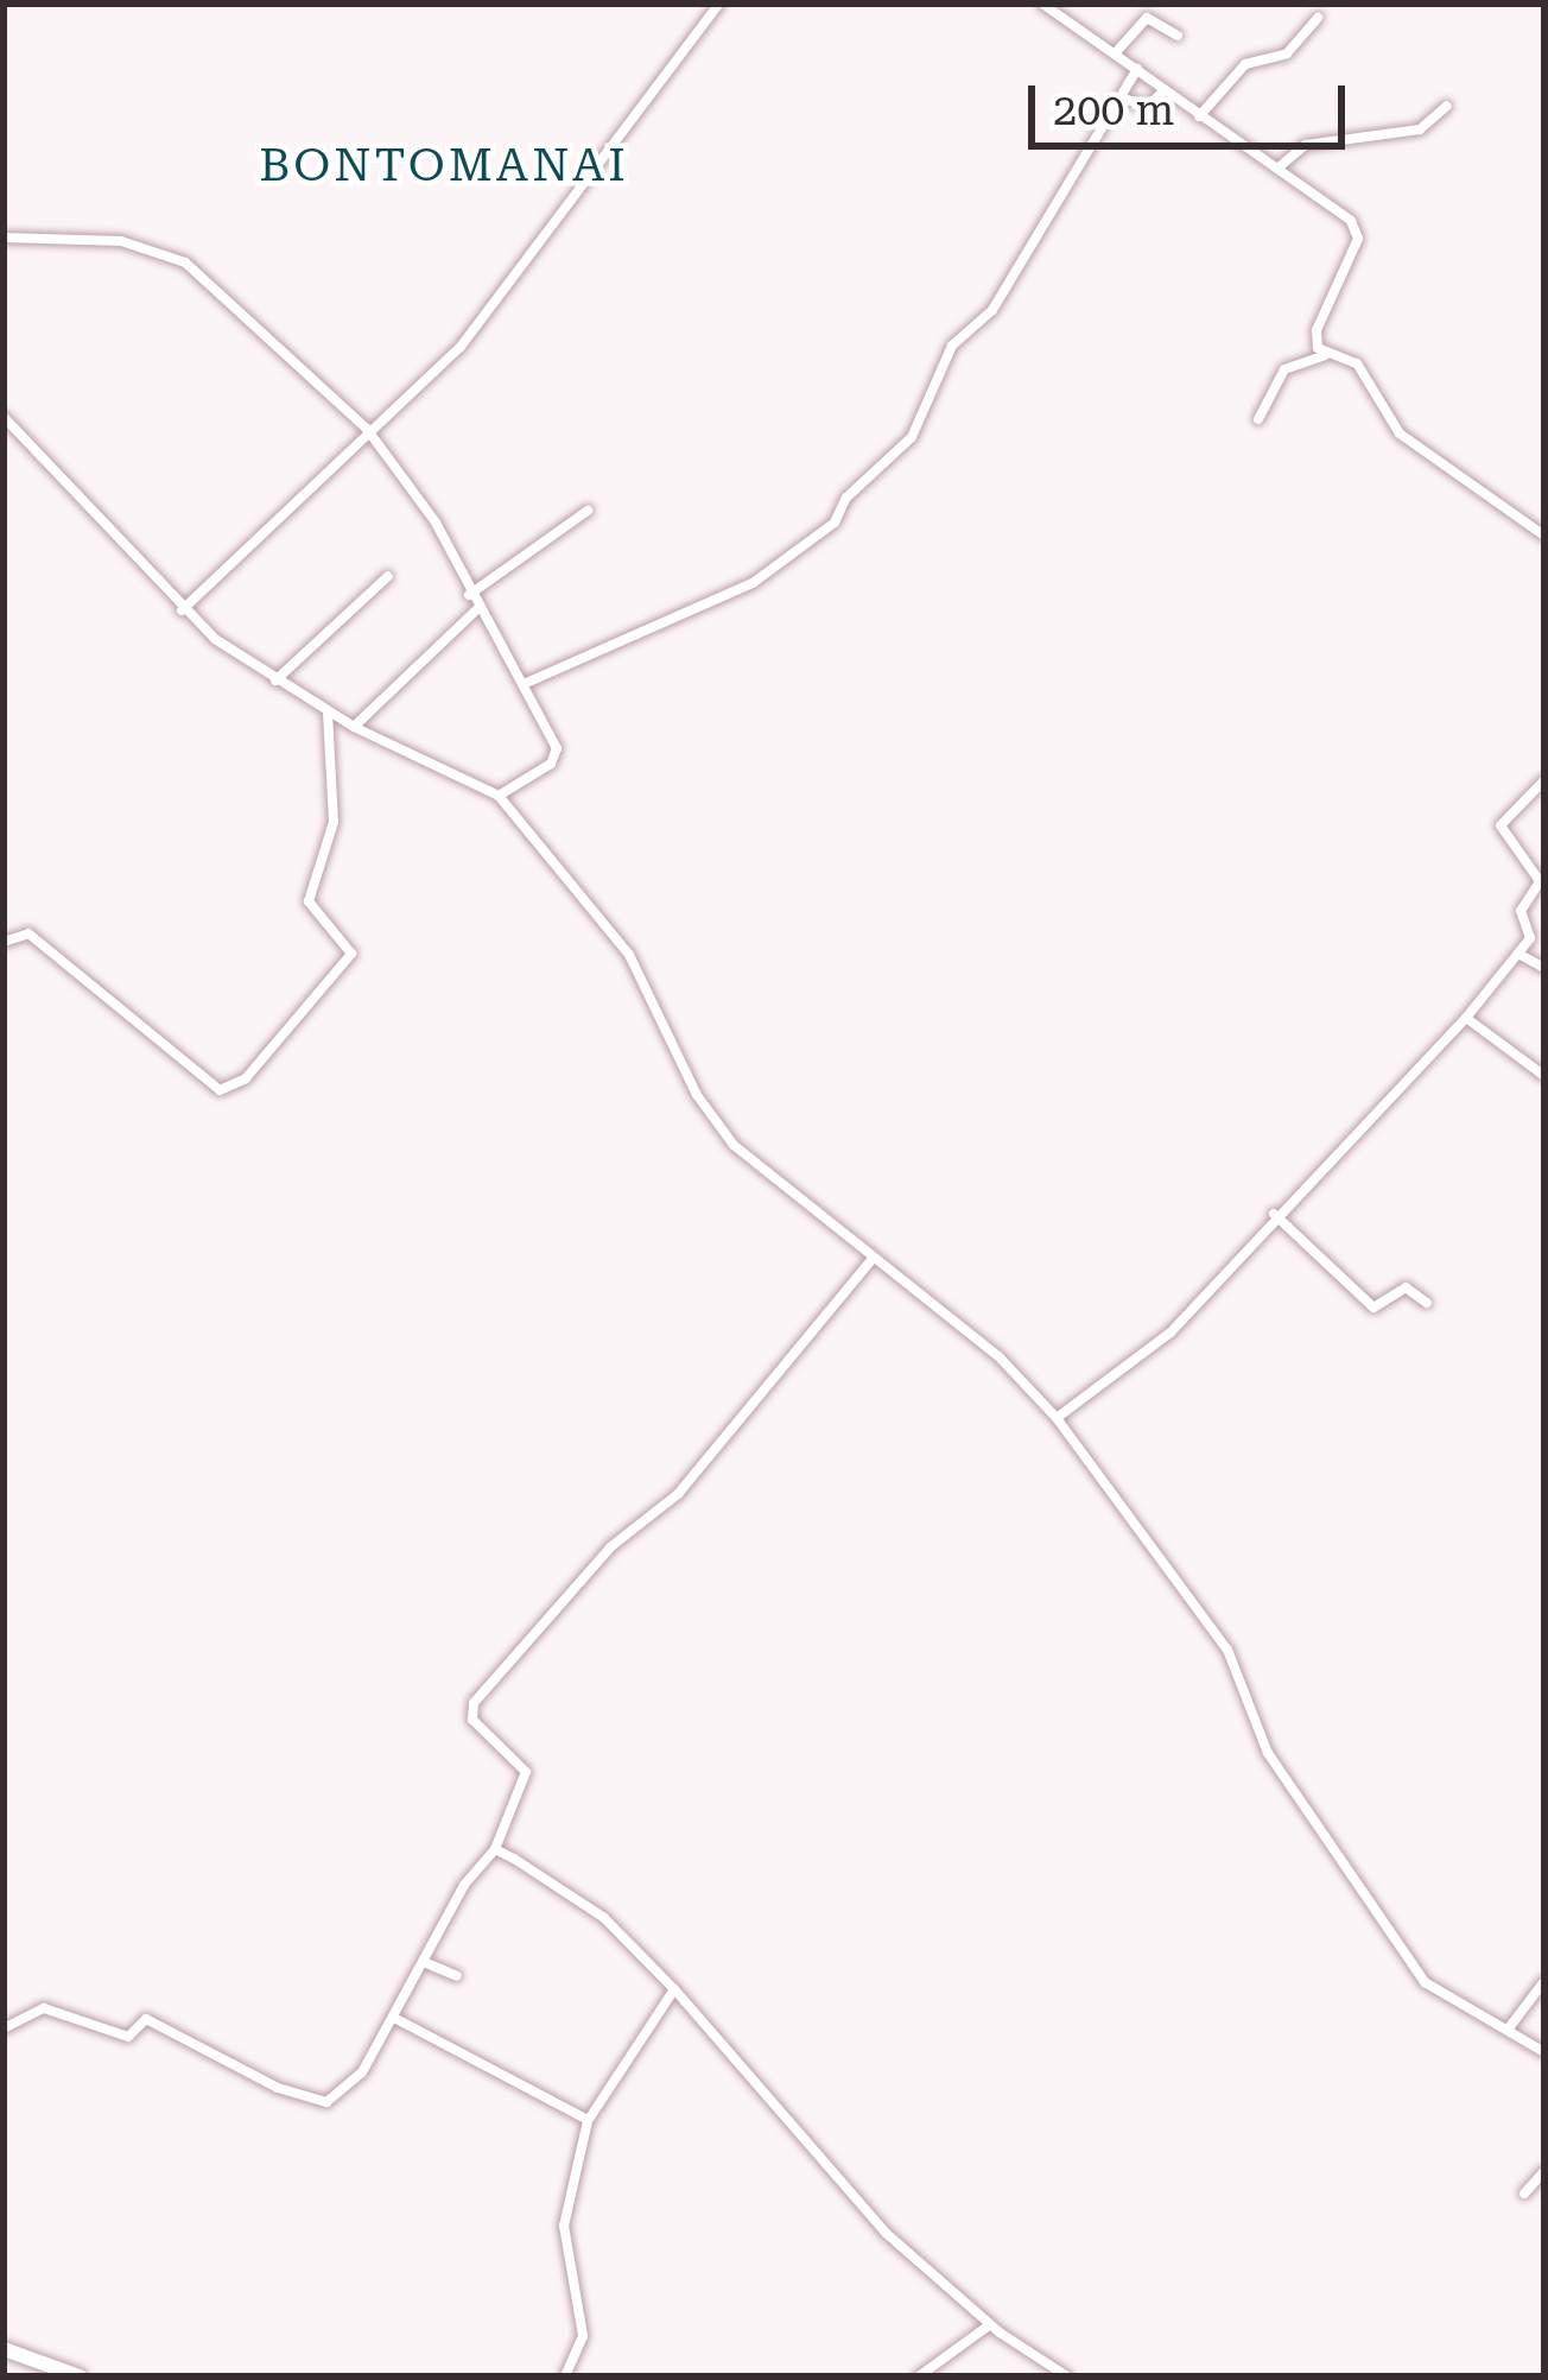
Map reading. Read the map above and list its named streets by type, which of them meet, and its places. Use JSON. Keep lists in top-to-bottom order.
{
  "districts": ["BONTOMANAI"],
  "scale_bar": "200 m"
}
